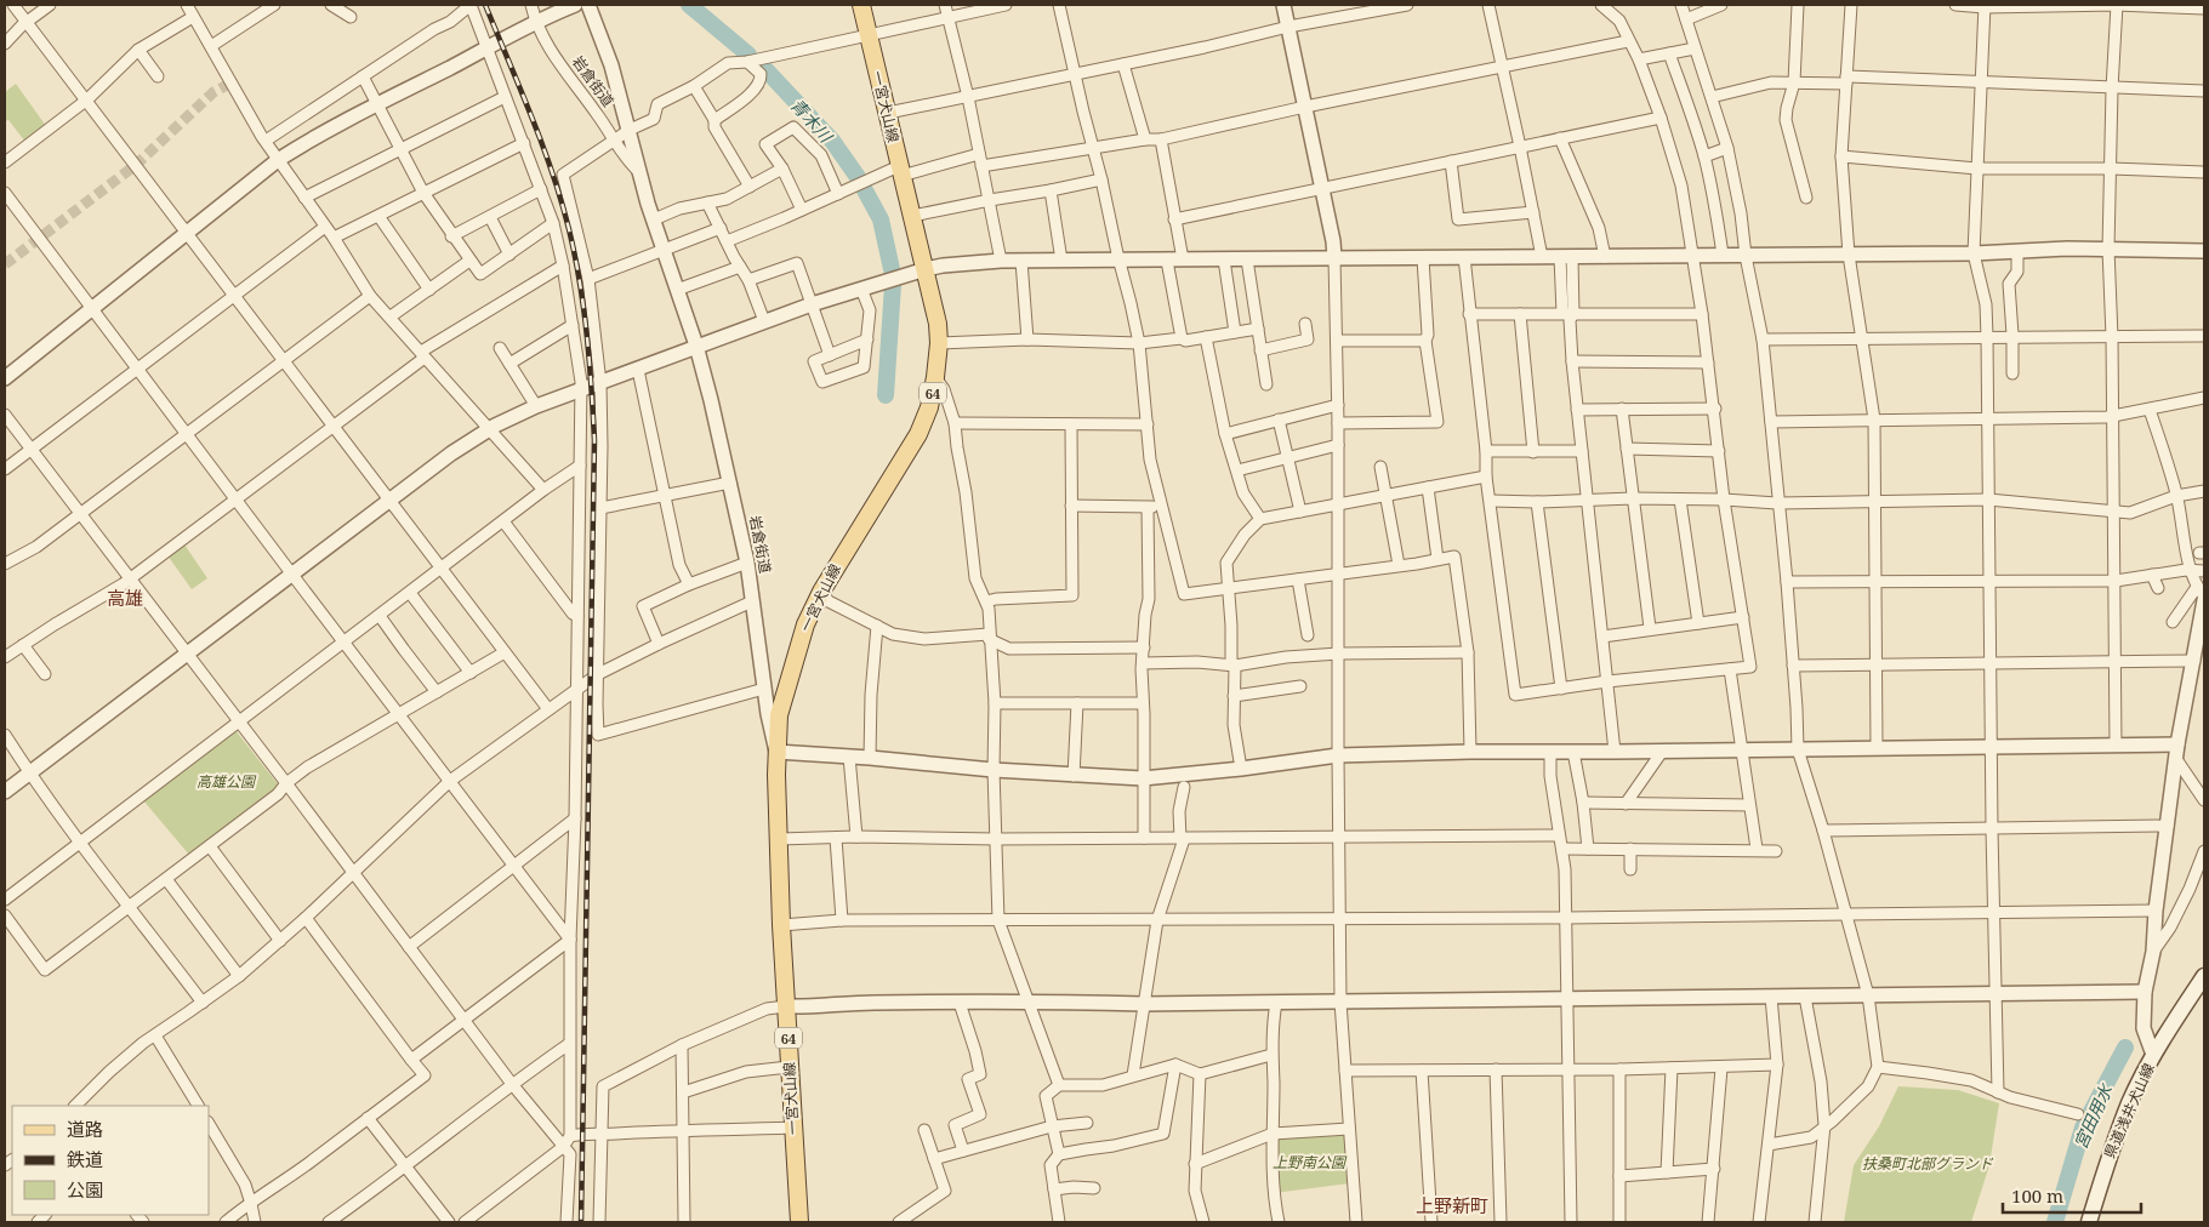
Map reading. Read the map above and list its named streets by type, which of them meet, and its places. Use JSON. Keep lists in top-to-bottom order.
{
  "streets": {
    "main road": ["一宮犬山線", "64", "県道浅井犬山線"],
    "street": ["岩倉街道"]
  },
  "crossings": [
    ["岩倉街道", "一宮犬山線"]
  ],
  "districts": ["高雄", "上野新町"],
  "water": ["青木川", "宮田用水"],
  "parks": ["高雄公園", "上野南公園", "扶桑町北部グランド"],
  "legend": ["道路", "鉄道", "公園"],
  "scale_bar": "100 m"
}
